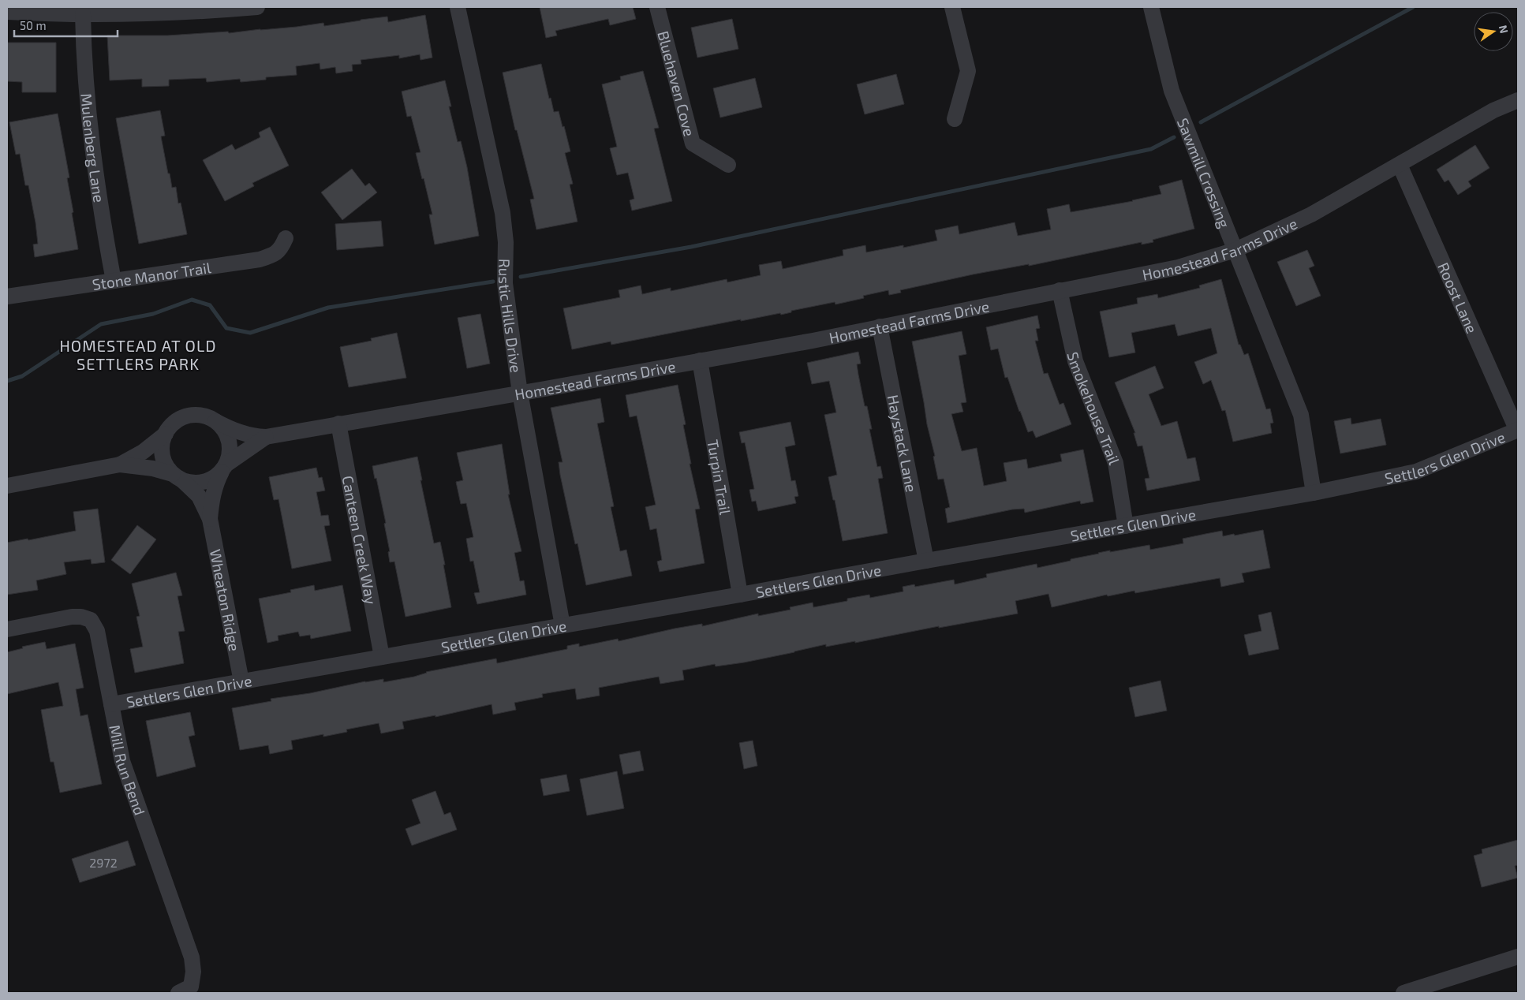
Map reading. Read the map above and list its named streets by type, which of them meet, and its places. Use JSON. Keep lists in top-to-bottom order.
{
  "streets": {
    "street": [
      "Bluehaven Cove",
      "Mulenberg Lane",
      "Sawmill Crossing",
      "Homestead Farms Drive",
      "Stone Manor Trail",
      "Roost Lane",
      "Rustic Hills Drive",
      "Smokehouse Trail",
      "Haystack Lane",
      "Settlers Glen Drive",
      "Turpin Trail",
      "Canteen Creek Way",
      "Wheaton Ridge",
      "Mill Run Bend"
    ]
  },
  "crossings": [
    ["Mulenberg Lane", "Stone Manor Trail"],
    ["Sawmill Crossing", "Homestead Farms Drive"],
    ["Sawmill Crossing", "Settlers Glen Drive"],
    ["Homestead Farms Drive", "Roost Lane"],
    ["Homestead Farms Drive", "Rustic Hills Drive"],
    ["Homestead Farms Drive", "Smokehouse Trail"],
    ["Homestead Farms Drive", "Haystack Lane"],
    ["Homestead Farms Drive", "Turpin Trail"],
    ["Homestead Farms Drive", "Canteen Creek Way"],
    ["Homestead Farms Drive", "Wheaton Ridge"],
    ["Roost Lane", "Settlers Glen Drive"],
    ["Rustic Hills Drive", "Settlers Glen Drive"],
    ["Smokehouse Trail", "Settlers Glen Drive"],
    ["Haystack Lane", "Settlers Glen Drive"],
    ["Settlers Glen Drive", "Turpin Trail"],
    ["Settlers Glen Drive", "Canteen Creek Way"],
    ["Settlers Glen Drive", "Wheaton Ridge"],
    ["Settlers Glen Drive", "Mill Run Bend"]
  ],
  "districts": ["HOMESTEAD AT OLD SETTLERS PARK"],
  "house_numbers": ["2972"],
  "scale_bar": "50 m",
  "north": "right"
}
